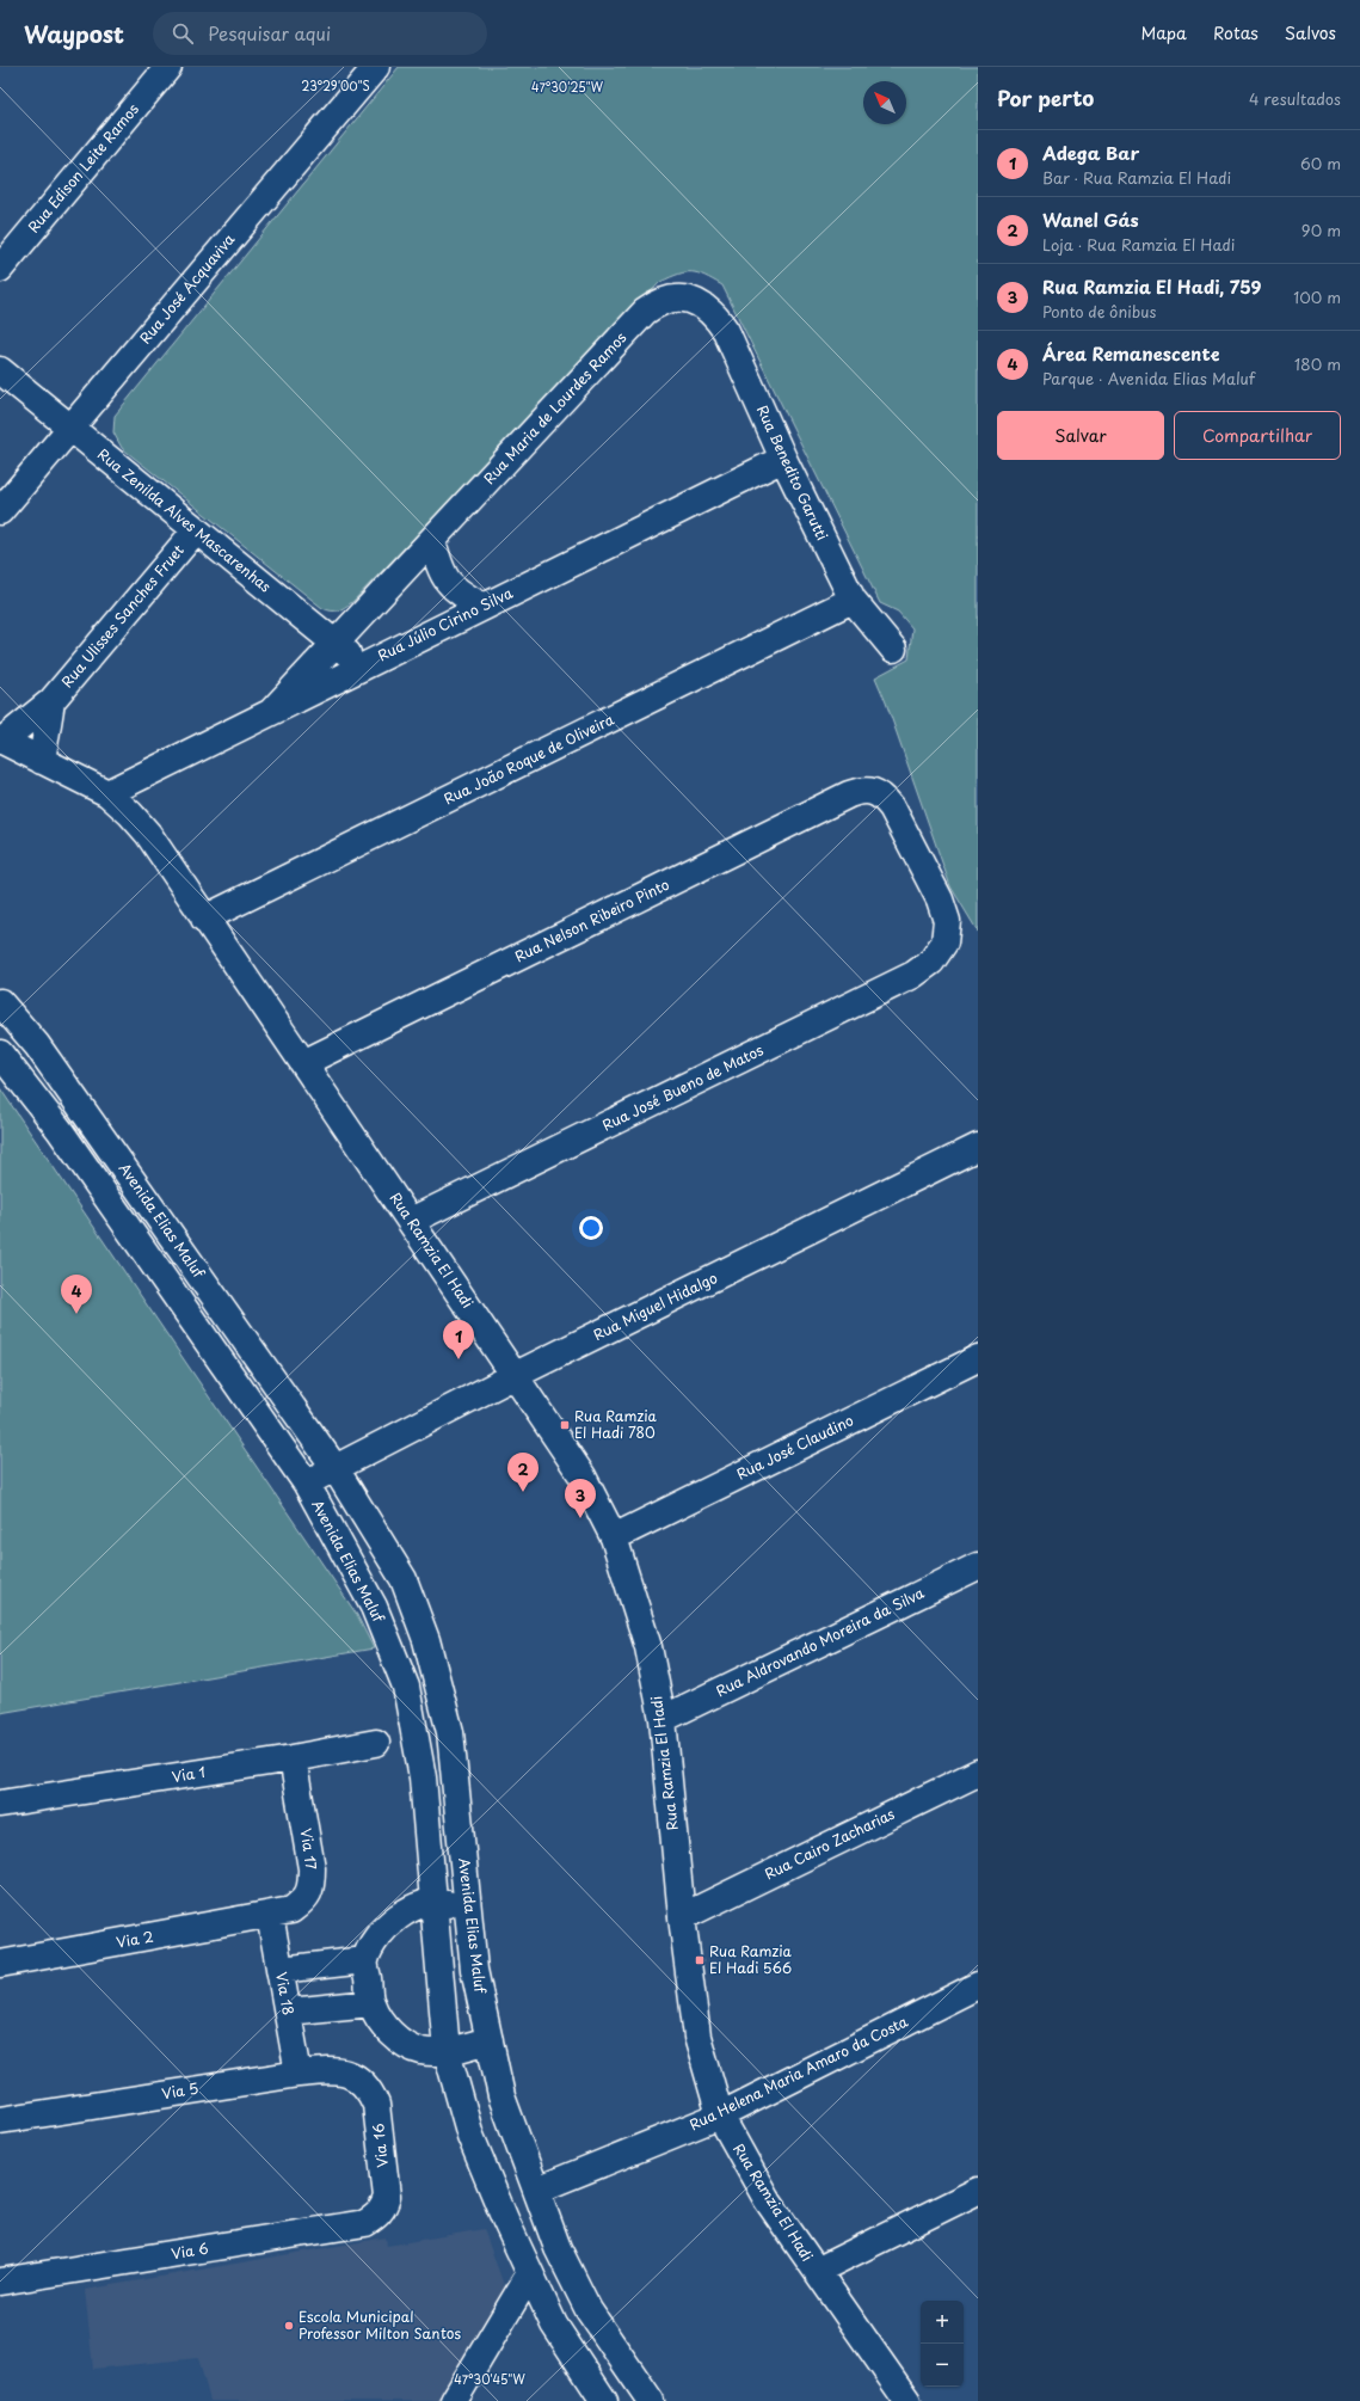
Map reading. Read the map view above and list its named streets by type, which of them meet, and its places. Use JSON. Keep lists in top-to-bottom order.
{
  "streets": {
    "street": [
      "Rua Edison Leite Ramos",
      "Rua José Acquaviva",
      "Rua Maria de Lourdes Ramos",
      "Rua Benedito Garutti",
      "Rua Zenilda Alves Mascarenhas",
      "Rua Ulisses Sanches Fruet",
      "Rua Júlio Cirino Silva",
      "Rua João Roque de Oliveira",
      "Rua Nelson Ribeiro Pinto",
      "Rua José Bueno de Matos",
      "Avenida Elias Maluf",
      "Rua Ramzia El Hadi",
      "Rua Miguel Hidalgo",
      "Rua José Claudino",
      "Rua Aldrovando Moreira da Silva",
      "Via 1",
      "Rua Cairo Zacharias",
      "Via 17",
      "Via 2",
      "Via 18",
      "Rua Helena Maria Amaro da Costa",
      "Via 5",
      "Via 16",
      "Via 6"
    ]
  },
  "crossings": [
    ["Rua José Acquaviva", "Rua Zenilda Alves Mascarenhas"],
    ["Rua Maria de Lourdes Ramos", "Rua Benedito Garutti"],
    ["Rua Maria de Lourdes Ramos", "Rua Zenilda Alves Mascarenhas"],
    ["Rua Maria de Lourdes Ramos", "Rua Júlio Cirino Silva"],
    ["Rua Benedito Garutti", "Rua Júlio Cirino Silva"],
    ["Rua Benedito Garutti", "Rua João Roque de Oliveira"],
    ["Rua Zenilda Alves Mascarenhas", "Rua Ulisses Sanches Fruet"],
    ["Rua Zenilda Alves Mascarenhas", "Rua Júlio Cirino Silva"],
    ["Rua Ulisses Sanches Fruet", "Rua Ramzia El Hadi"],
    ["Rua Júlio Cirino Silva", "Rua Ramzia El Hadi"],
    ["Rua João Roque de Oliveira", "Rua Ramzia El Hadi"],
    ["Rua Nelson Ribeiro Pinto", "Rua José Bueno de Matos"],
    ["Rua Nelson Ribeiro Pinto", "Rua Ramzia El Hadi"],
    ["Rua José Bueno de Matos", "Rua Ramzia El Hadi"],
    ["Avenida Elias Maluf", "Rua Miguel Hidalgo"],
    ["Avenida Elias Maluf", "Rua Helena Maria Amaro da Costa"],
    ["Rua Ramzia El Hadi", "Rua Miguel Hidalgo"],
    ["Rua Ramzia El Hadi", "Rua José Claudino"],
    ["Rua Ramzia El Hadi", "Rua Aldrovando Moreira da Silva"],
    ["Rua Ramzia El Hadi", "Rua Cairo Zacharias"],
    ["Rua Ramzia El Hadi", "Rua Helena Maria Amaro da Costa"],
    ["Via 1", "Via 17"],
    ["Via 17", "Via 2"],
    ["Via 17", "Via 18"],
    ["Via 2", "Via 18"],
    ["Via 18", "Via 5"],
    ["Via 5", "Via 16"],
    ["Via 16", "Via 6"]
  ],
  "places": {
    "transit": ["Rua Ramzia El Hadi 780", "Rua Ramzia El Hadi 566"],
    "other": ["Escola Municipal Professor Milton Santos"]
  },
  "north": "top left",
  "page": {
    "header": "Waypost",
    "search": "Pesquisar aqui",
    "nav": ["Mapa", "Rotas", "Salvos"],
    "heading": ["Por perto", "4 resultados"],
    "list": [
      {
        "mark": "1",
        "name": "Adega Bar",
        "note": "Bar · Rua Ramzia El Hadi",
        "value": "60 m"
      },
      {
        "mark": "2",
        "name": "Wanel Gás",
        "note": "Loja · Rua Ramzia El Hadi",
        "value": "90 m"
      },
      {
        "mark": "3",
        "name": "Rua Ramzia El Hadi, 759",
        "note": "Ponto de ônibus",
        "value": "100 m"
      },
      {
        "mark": "4",
        "name": "Área Remanescente",
        "note": "Parque · Avenida Elias Maluf",
        "value": "180 m"
      }
    ],
    "buttons": ["Salvar", "Compartilhar"],
    "pins": [
      "4",
      "1",
      "2",
      "3"
    ],
    "map_buttons": ["+", "−"]
  },
  "coordinates": ["23°29'00\"S", "47°30'25\"W", "47°30'45\"W"]
}
